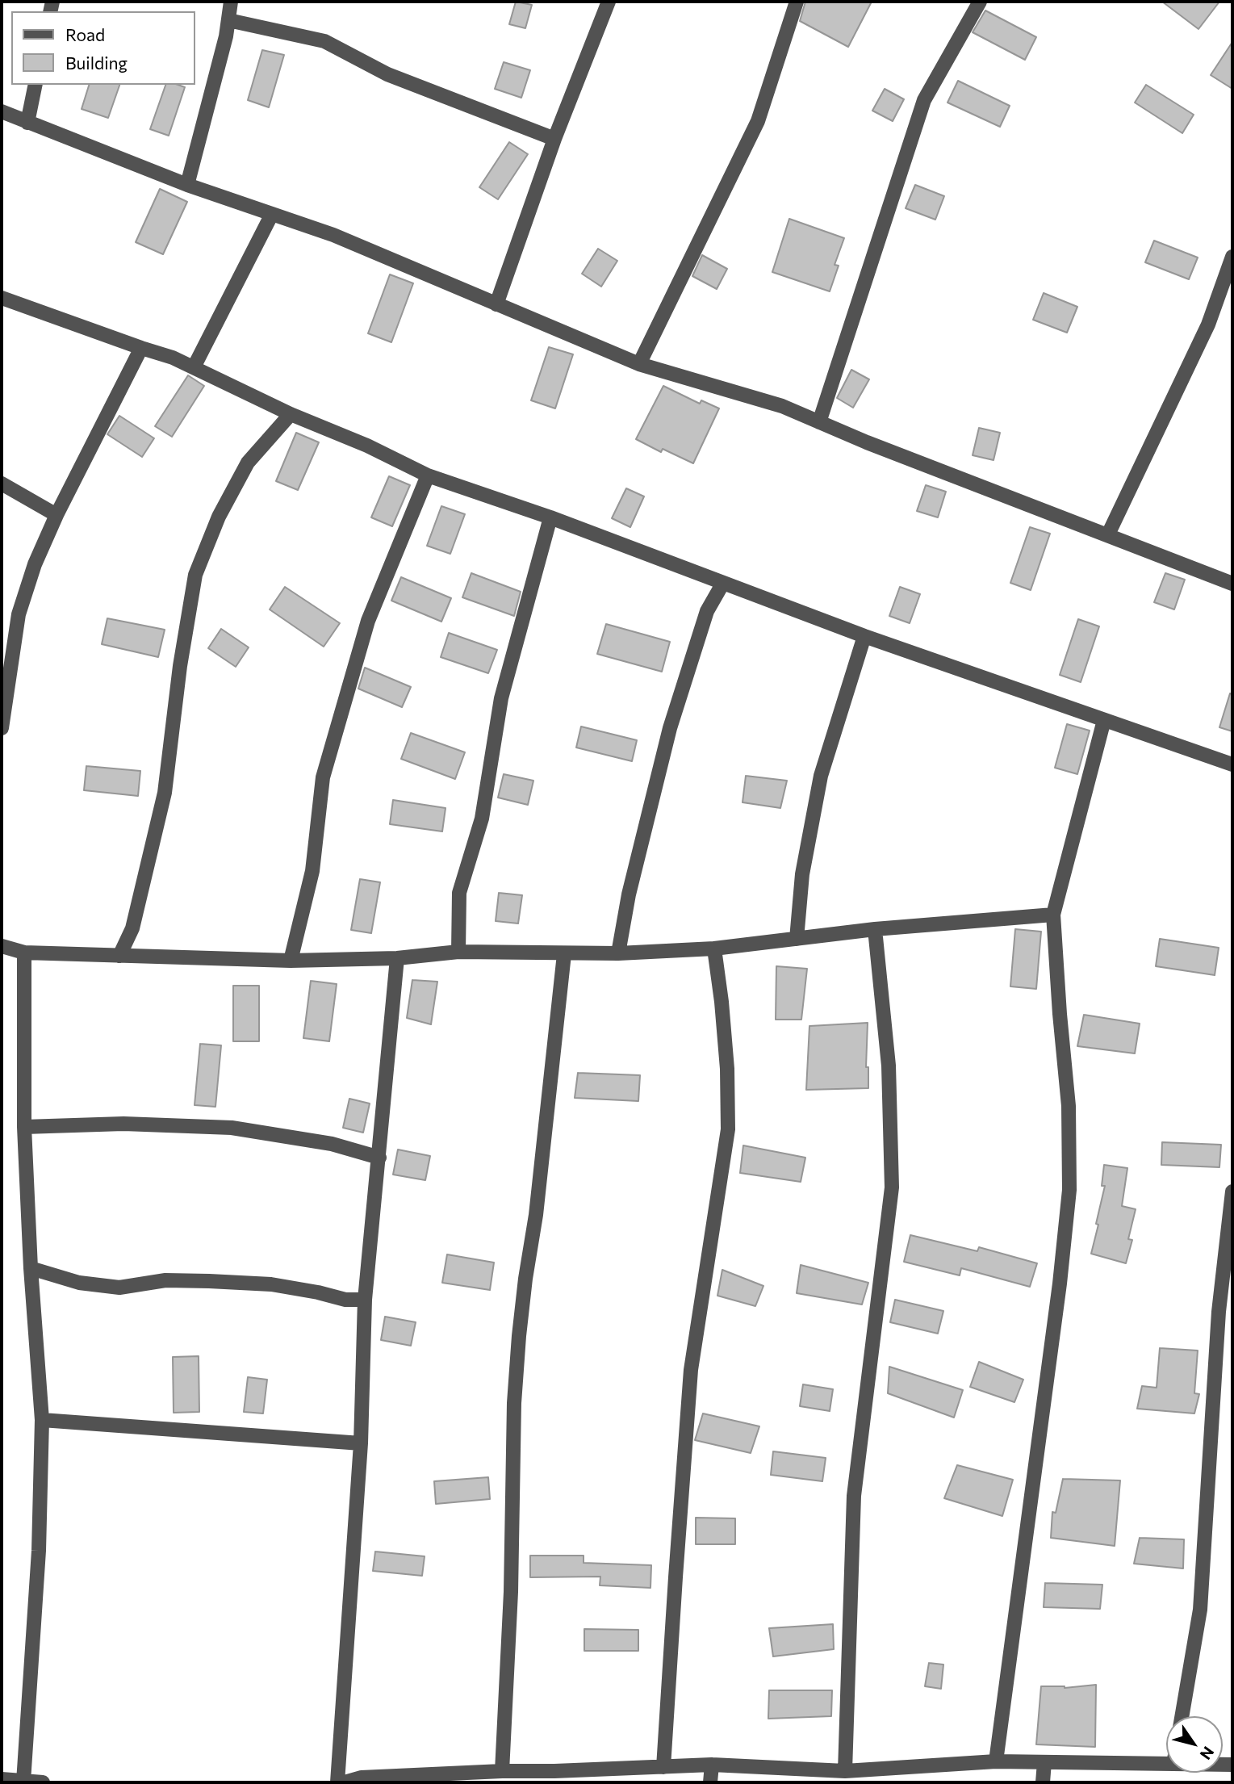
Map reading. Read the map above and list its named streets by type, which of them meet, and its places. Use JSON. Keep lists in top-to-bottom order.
{
  "legend": ["Road", "Building"],
  "north": "bottom right"
}
